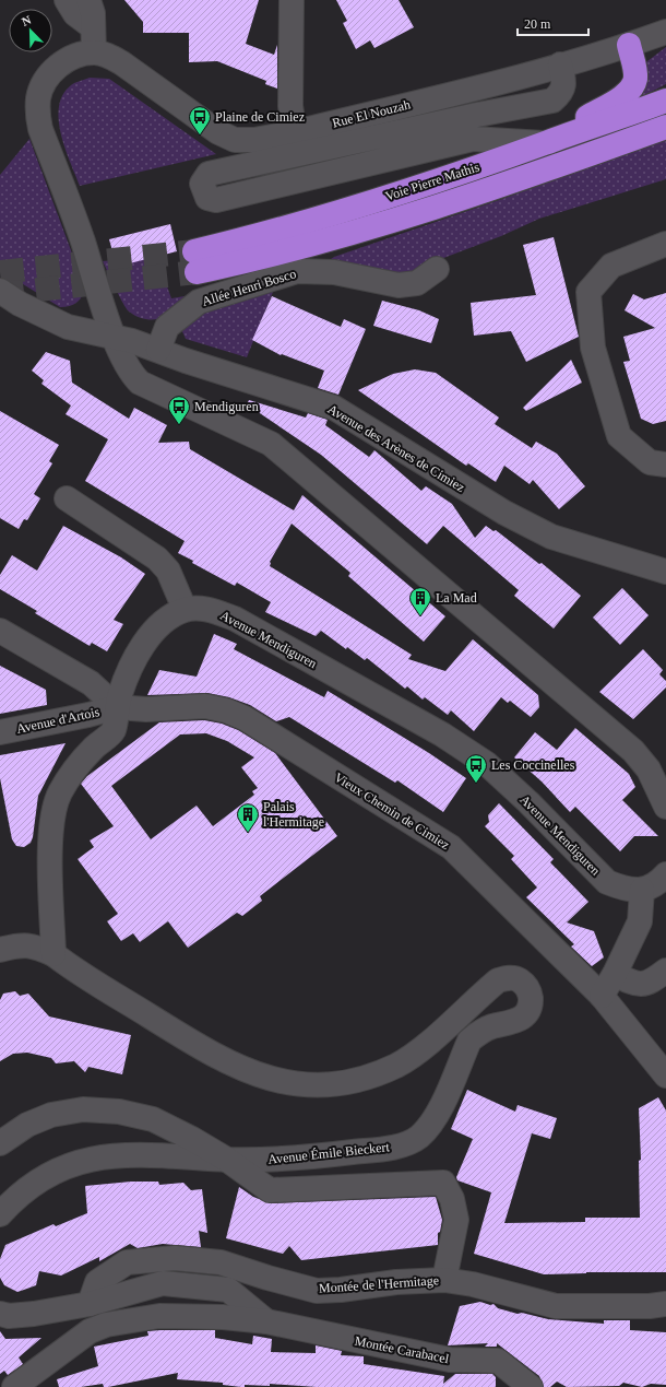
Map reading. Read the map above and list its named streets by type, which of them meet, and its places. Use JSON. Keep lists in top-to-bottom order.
{
  "streets": {
    "highway": ["Voie Pierre Mathis"],
    "street": [
      "Rue El Nouzah",
      "Allée Henri Bosco",
      "Avenue des Arènes de Cimiez",
      "Avenue Mendiguren",
      "Avenue d'Artois",
      "Vieux Chemin de Cimiez",
      "Avenue Émile Bieckert",
      "Montée de l'Hermitage",
      "Montée Carabacel"
    ]
  },
  "crossings": [
    ["Allée Henri Bosco", "Avenue des Arènes de Cimiez"],
    ["Avenue Mendiguren", "Avenue d'Artois"],
    ["Avenue Mendiguren", "Vieux Chemin de Cimiez"],
    ["Avenue Mendiguren", "Avenue Émile Bieckert"],
    ["Avenue d'Artois", "Vieux Chemin de Cimiez"],
    ["Avenue Émile Bieckert", "Montée de l'Hermitage"]
  ],
  "places": {
    "bus stop": ["Plaine de Cimiez", "Mendiguren", "Les Coccinelles"],
    "building": ["La Mad", "Palais l'Hermitage"]
  },
  "scale_bar": "20 m",
  "north": "top left"
}
